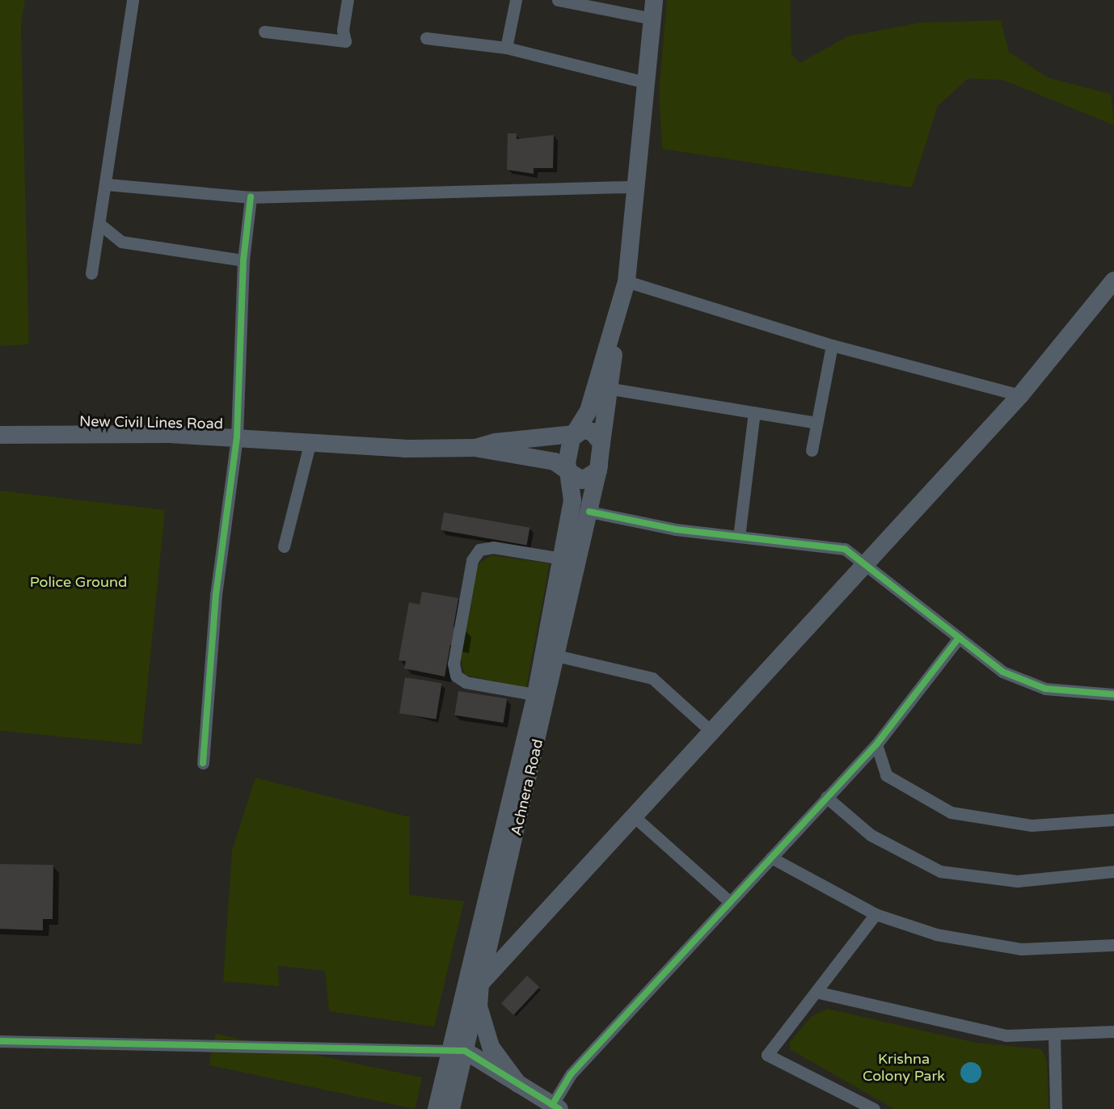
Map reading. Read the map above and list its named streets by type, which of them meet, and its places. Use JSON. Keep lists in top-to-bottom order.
{
  "streets": {
    "main road": ["New Civil Lines Road", "Achnera Road"]
  },
  "parks": ["Police Ground", "Krishna Colony Park"]
}
